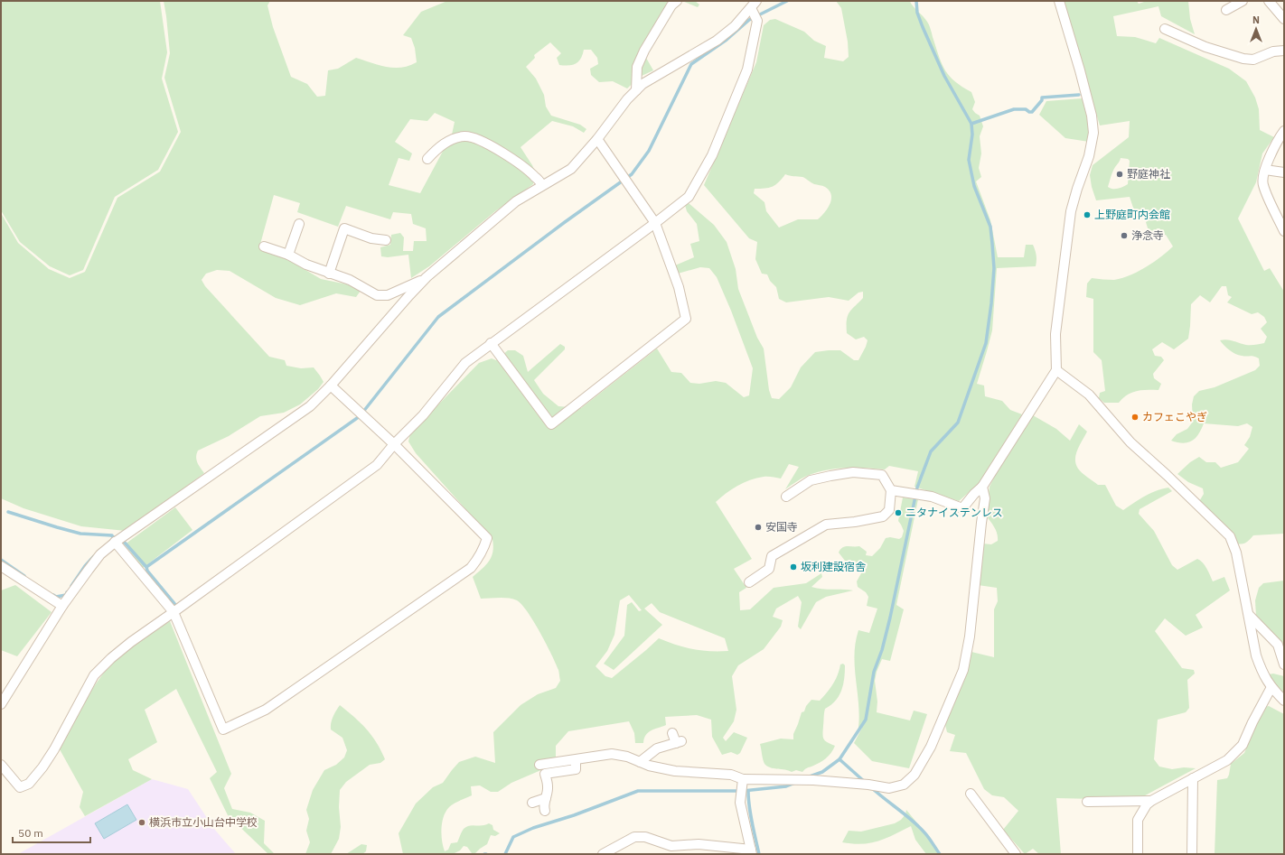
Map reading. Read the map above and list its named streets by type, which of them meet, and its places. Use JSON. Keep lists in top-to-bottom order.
{
  "places": [
    "野庭神社",
    "上野庭町内会館",
    "浄念寺",
    "カフェこやぎ",
    "ニタナイステンレス",
    "安国寺",
    "坂利建設宿舎",
    "横浜市立小山台中学校"
  ],
  "scale_bar": "50 m",
  "north": "top"
}
